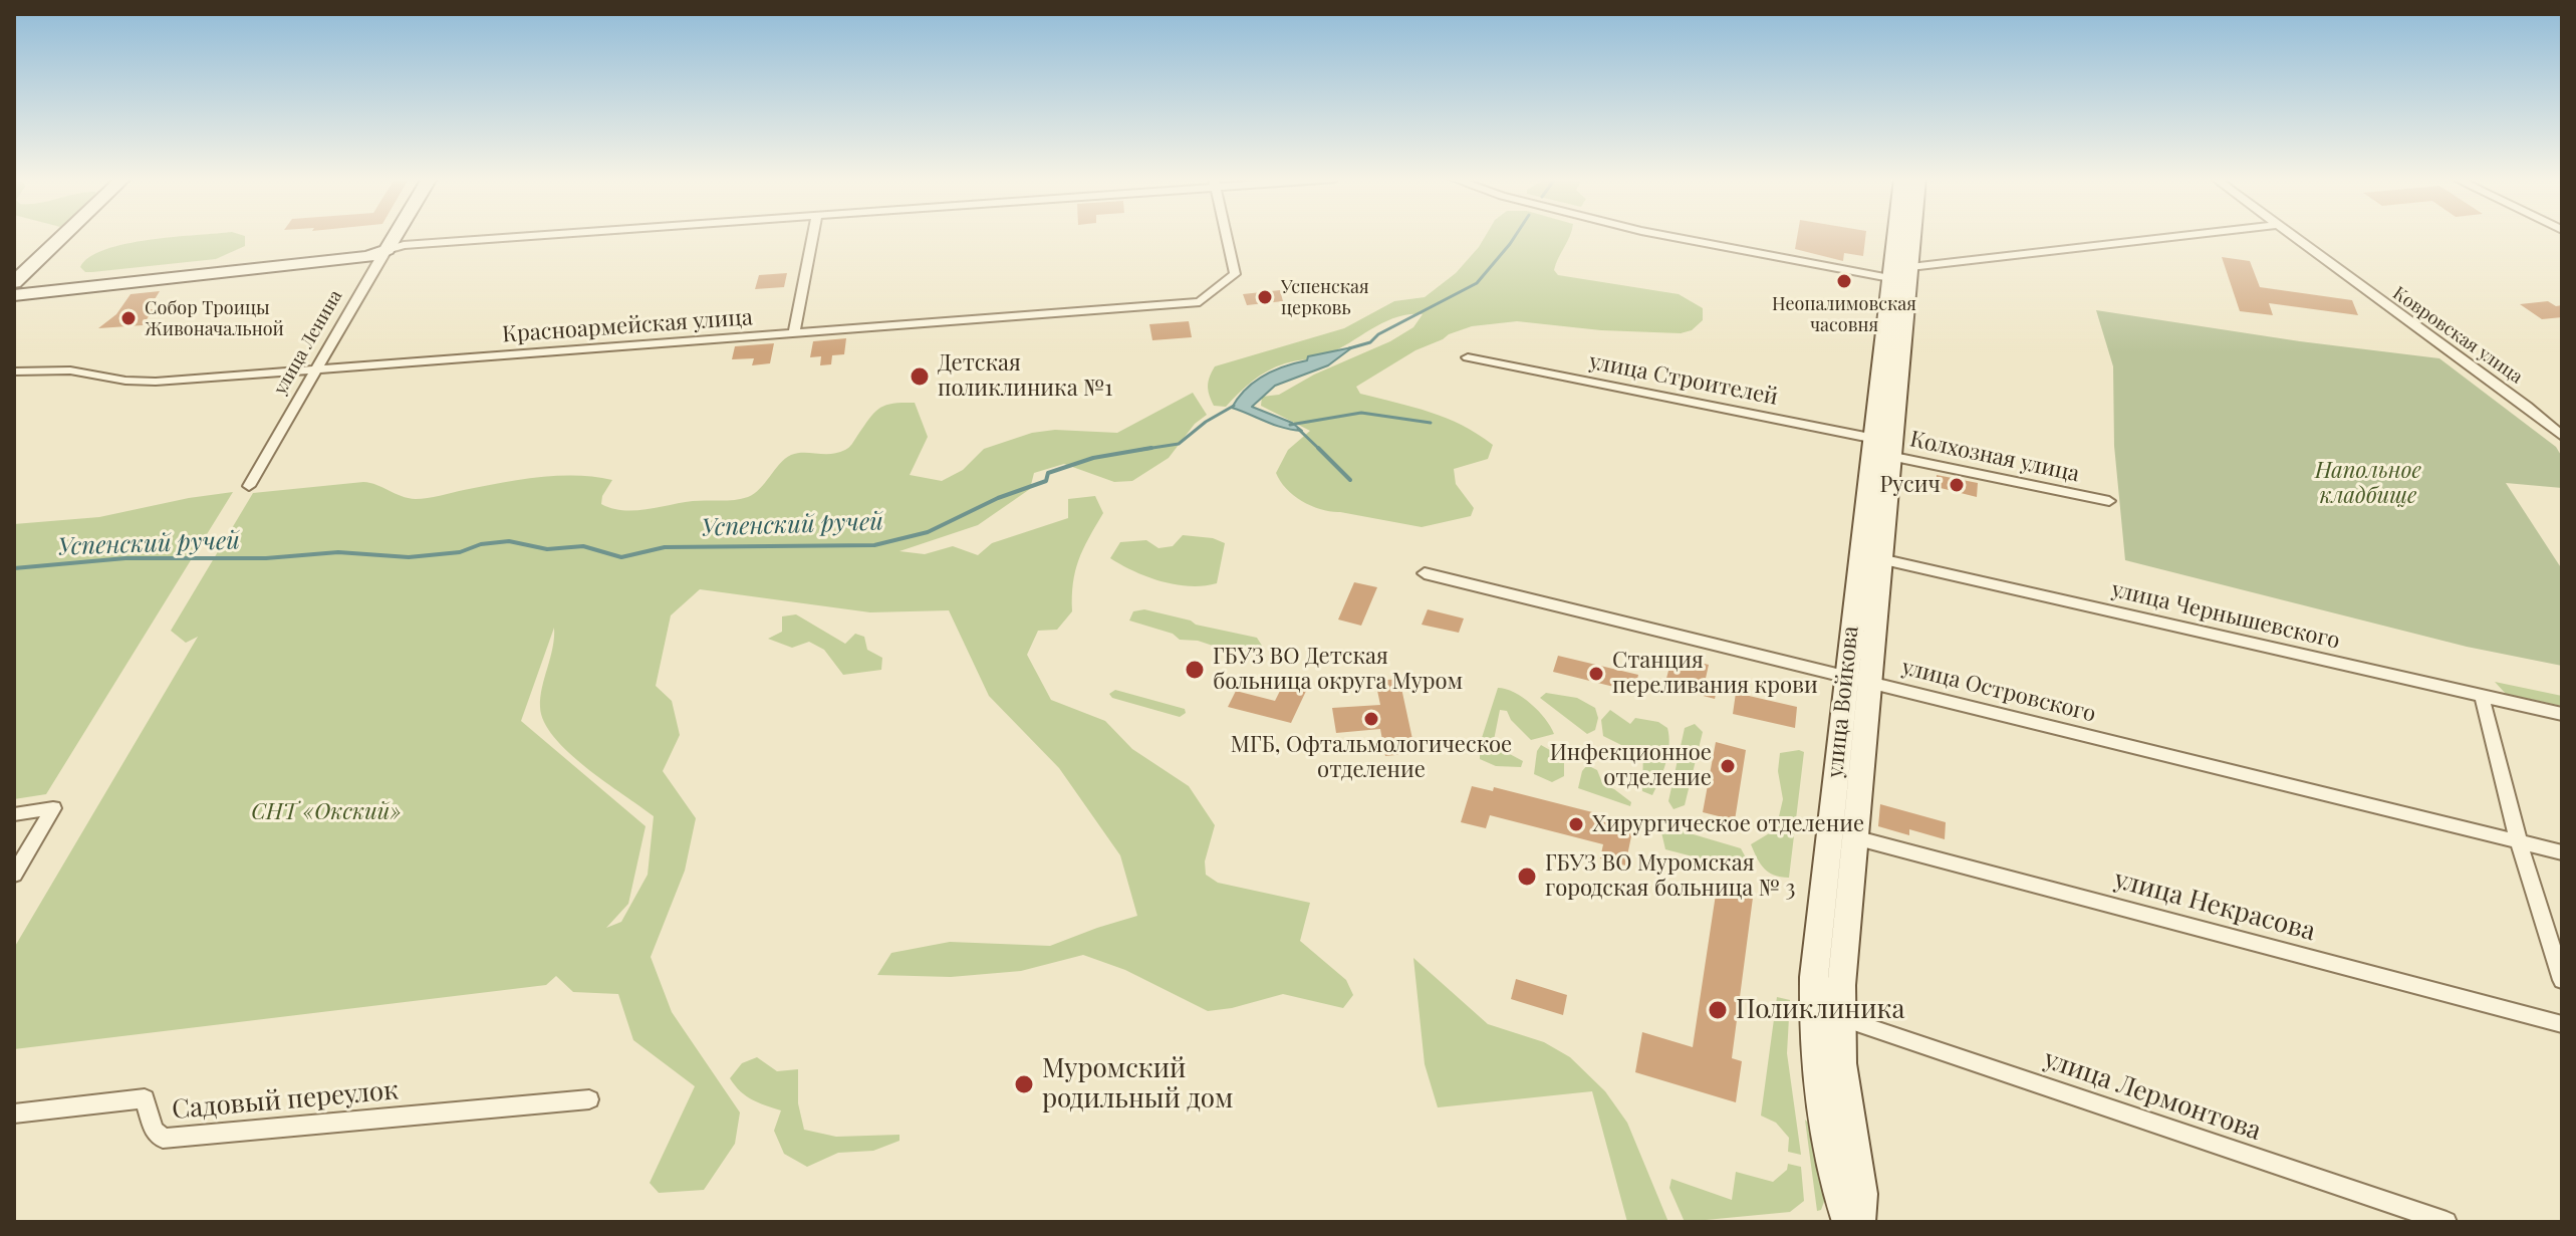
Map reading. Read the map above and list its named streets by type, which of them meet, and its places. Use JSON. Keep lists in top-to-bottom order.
{
  "streets": {
    "main road": ["улица Ленина", "улица Войкова"],
    "street": [
      "Красноармейская улица",
      "Ковровская улица",
      "улица Строителей",
      "Колхозная улица",
      "улица Чернышевского",
      "улица Островского",
      "улица Некрасова",
      "улица Лермонтова",
      "Садовый переулок"
    ]
  },
  "crossings": [
    ["Красноармейская улица", "улица Ленина"],
    ["улица Строителей", "Колхозная улица"],
    ["улица Строителей", "улица Войкова"],
    ["Колхозная улица", "улица Войкова"],
    ["улица Чернышевского", "улица Войкова"],
    ["улица Островского", "улица Войкова"],
    ["улица Войкова", "улица Некрасова"],
    ["улица Войкова", "улица Лермонтова"]
  ],
  "water": ["Успенский ручей"],
  "parks": ["Напольное кладбище", "СНТ «Окский»"],
  "places": [
    "Неопалимовская часовня",
    "Успенская церковь",
    "Собор Троицы Живоначальной",
    "Детская поликлиника №1",
    "Русич",
    "ГБУЗ ВО Детская больница округа Муром",
    "Станция переливания крови",
    "МГБ, Офтальмологическое отделение",
    "Инфекционное отделение",
    "Хирургическое отделение",
    "ГБУЗ ВО Муромская городская больница № 3",
    "Поликлиника",
    "Муромский родильный дом"
  ]
}
